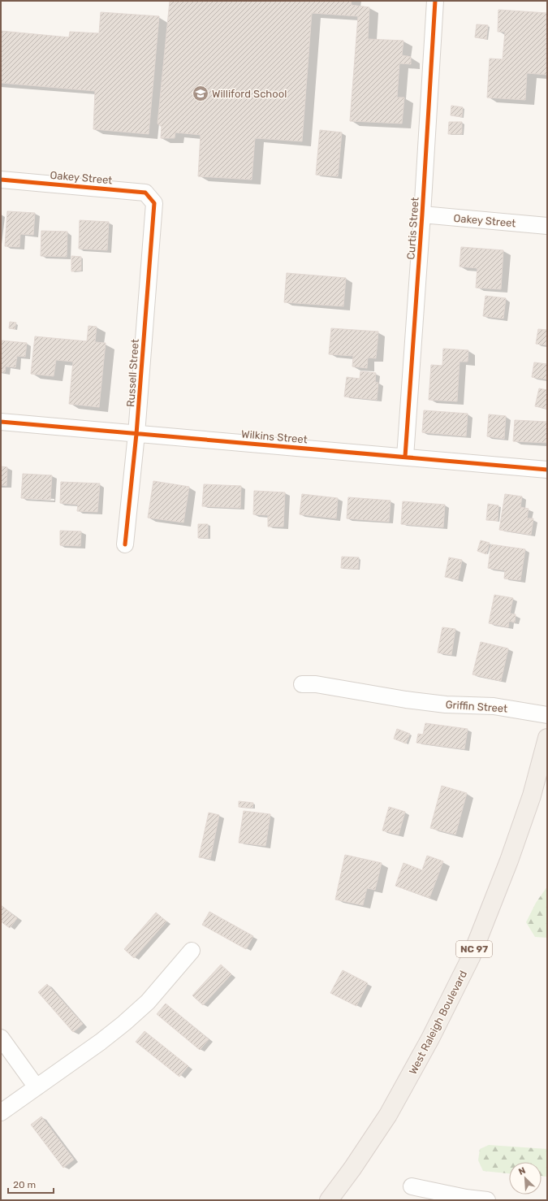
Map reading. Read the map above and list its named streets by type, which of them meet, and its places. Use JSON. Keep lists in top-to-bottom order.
{
  "streets": {
    "main road": ["NC 97", "West Raleigh Boulevard"],
    "street": [
      "Oakey Street",
      "Curtis Street",
      "Russell Street",
      "Wilkins Street",
      "Griffin Street"
    ]
  },
  "crossings": [
    ["Oakey Street", "Curtis Street"],
    ["Oakey Street", "Russell Street"],
    ["Curtis Street", "Wilkins Street"],
    ["Russell Street", "Wilkins Street"]
  ],
  "places": {
    "school or university": ["Williford School"]
  },
  "scale_bar": "20 m",
  "north": "top left"
}
